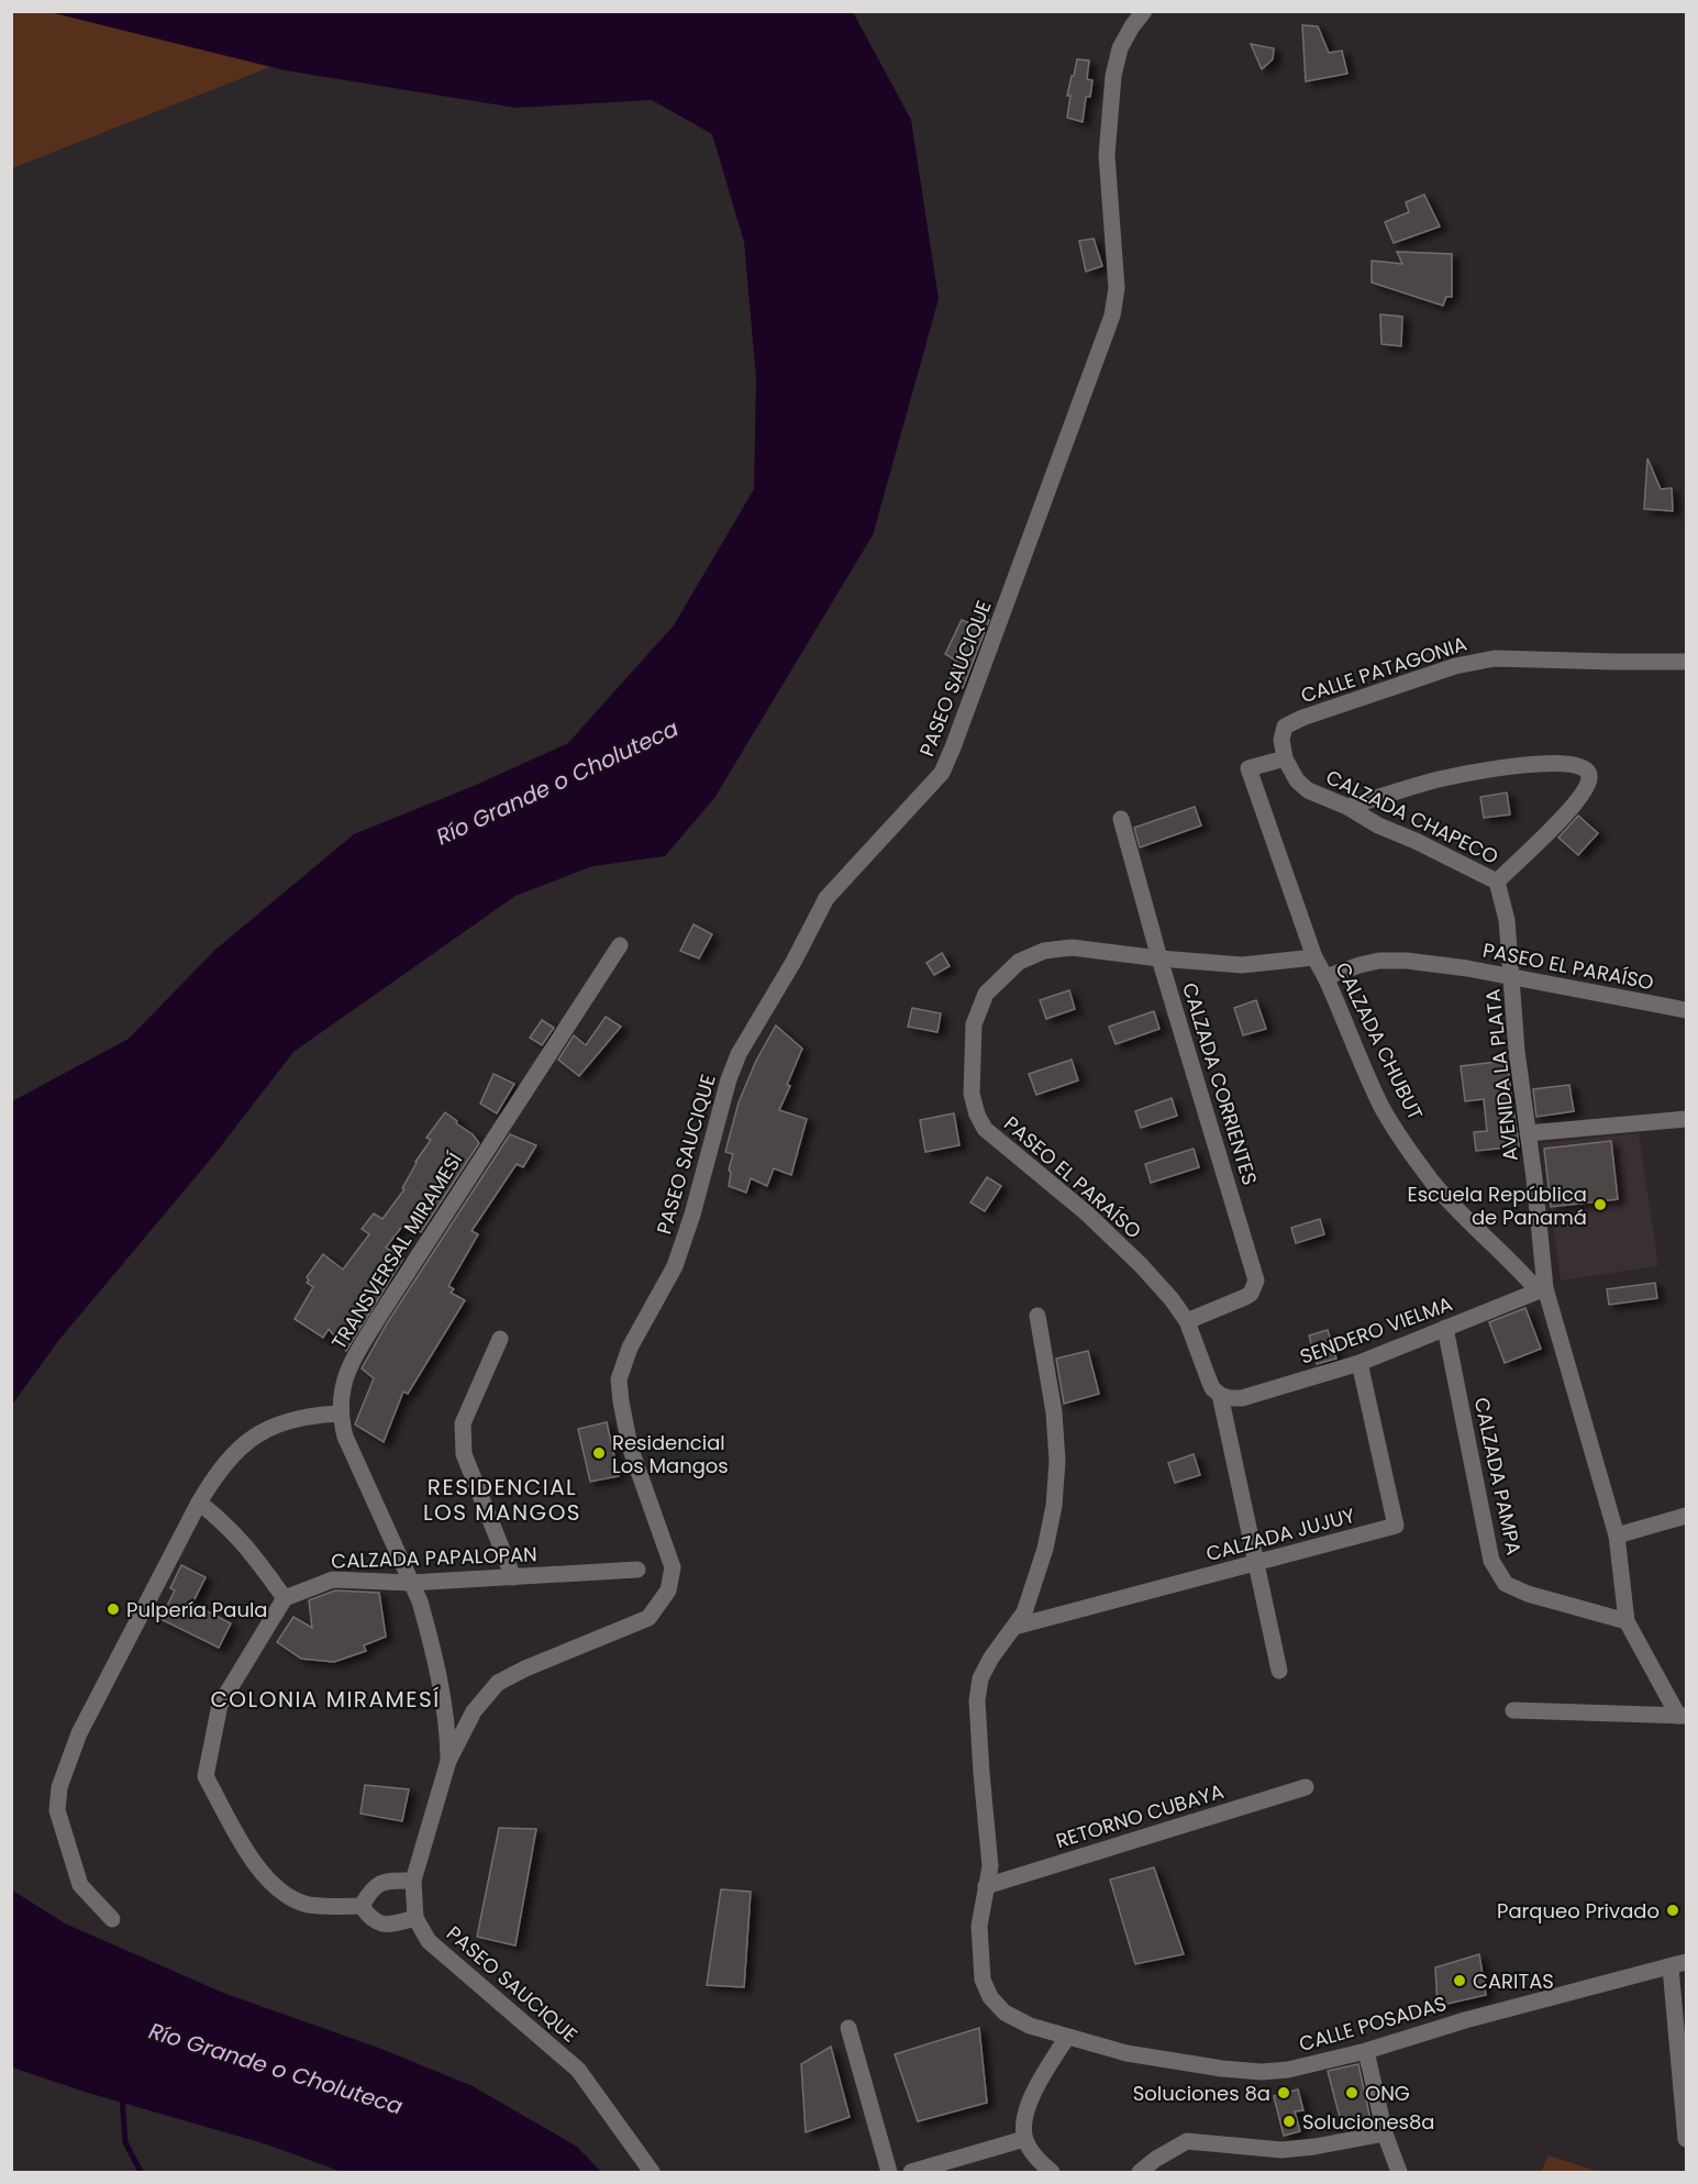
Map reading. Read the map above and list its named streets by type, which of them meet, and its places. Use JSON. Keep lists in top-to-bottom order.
{
  "streets": {
    "street": [
      "CALLE PATAGONIA",
      "PASEO SAUCIQUE",
      "CALZADA CHAPECO",
      "PASEO EL PARAÍSO",
      "CALZADA CHUBUT",
      "AVENIDA LA PLATA",
      "CALZADA CORRIENTES",
      "TRANSVERSAL MIRAMESÍ",
      "SENDERO VIELMA",
      "CALZADA PAMPA",
      "CALZADA JUJUY",
      "CALZADA PAPALOPAN",
      "RETORNO CUBAYA",
      "CALLE POSADAS"
    ]
  },
  "crossings": [
    ["CALLE PATAGONIA", "CALZADA CHAPECO"],
    ["CALLE PATAGONIA", "CALZADA CHUBUT"],
    ["CALZADA CHAPECO", "CALZADA CHUBUT"],
    ["CALZADA CHAPECO", "AVENIDA LA PLATA"],
    ["PASEO EL PARAÍSO", "CALZADA CHUBUT"],
    ["PASEO EL PARAÍSO", "AVENIDA LA PLATA"],
    ["PASEO EL PARAÍSO", "CALZADA CORRIENTES"],
    ["PASEO EL PARAÍSO", "SENDERO VIELMA"],
    ["PASEO EL PARAÍSO", "CALZADA JUJUY"],
    ["CALZADA CHUBUT", "AVENIDA LA PLATA"],
    ["CALZADA CHUBUT", "SENDERO VIELMA"],
    ["AVENIDA LA PLATA", "SENDERO VIELMA"],
    ["AVENIDA LA PLATA", "CALZADA PAMPA"],
    ["SENDERO VIELMA", "CALZADA PAMPA"],
    ["SENDERO VIELMA", "CALZADA JUJUY"],
    ["CALZADA JUJUY", "CALLE POSADAS"],
    ["RETORNO CUBAYA", "CALLE POSADAS"]
  ],
  "districts": ["RESIDENCIAL LOS MANGOS", "COLONIA MIRAMESÍ"],
  "water": ["Río Grande o Choluteca"],
  "places": [
    "Escuela República de Panamá",
    "Residencial Los Mangos",
    "Pulpería Paula",
    "Parqueo Privado",
    "CARITAS",
    "Soluciones 8a",
    "ONG",
    "Soluciones8a"
  ]
}
